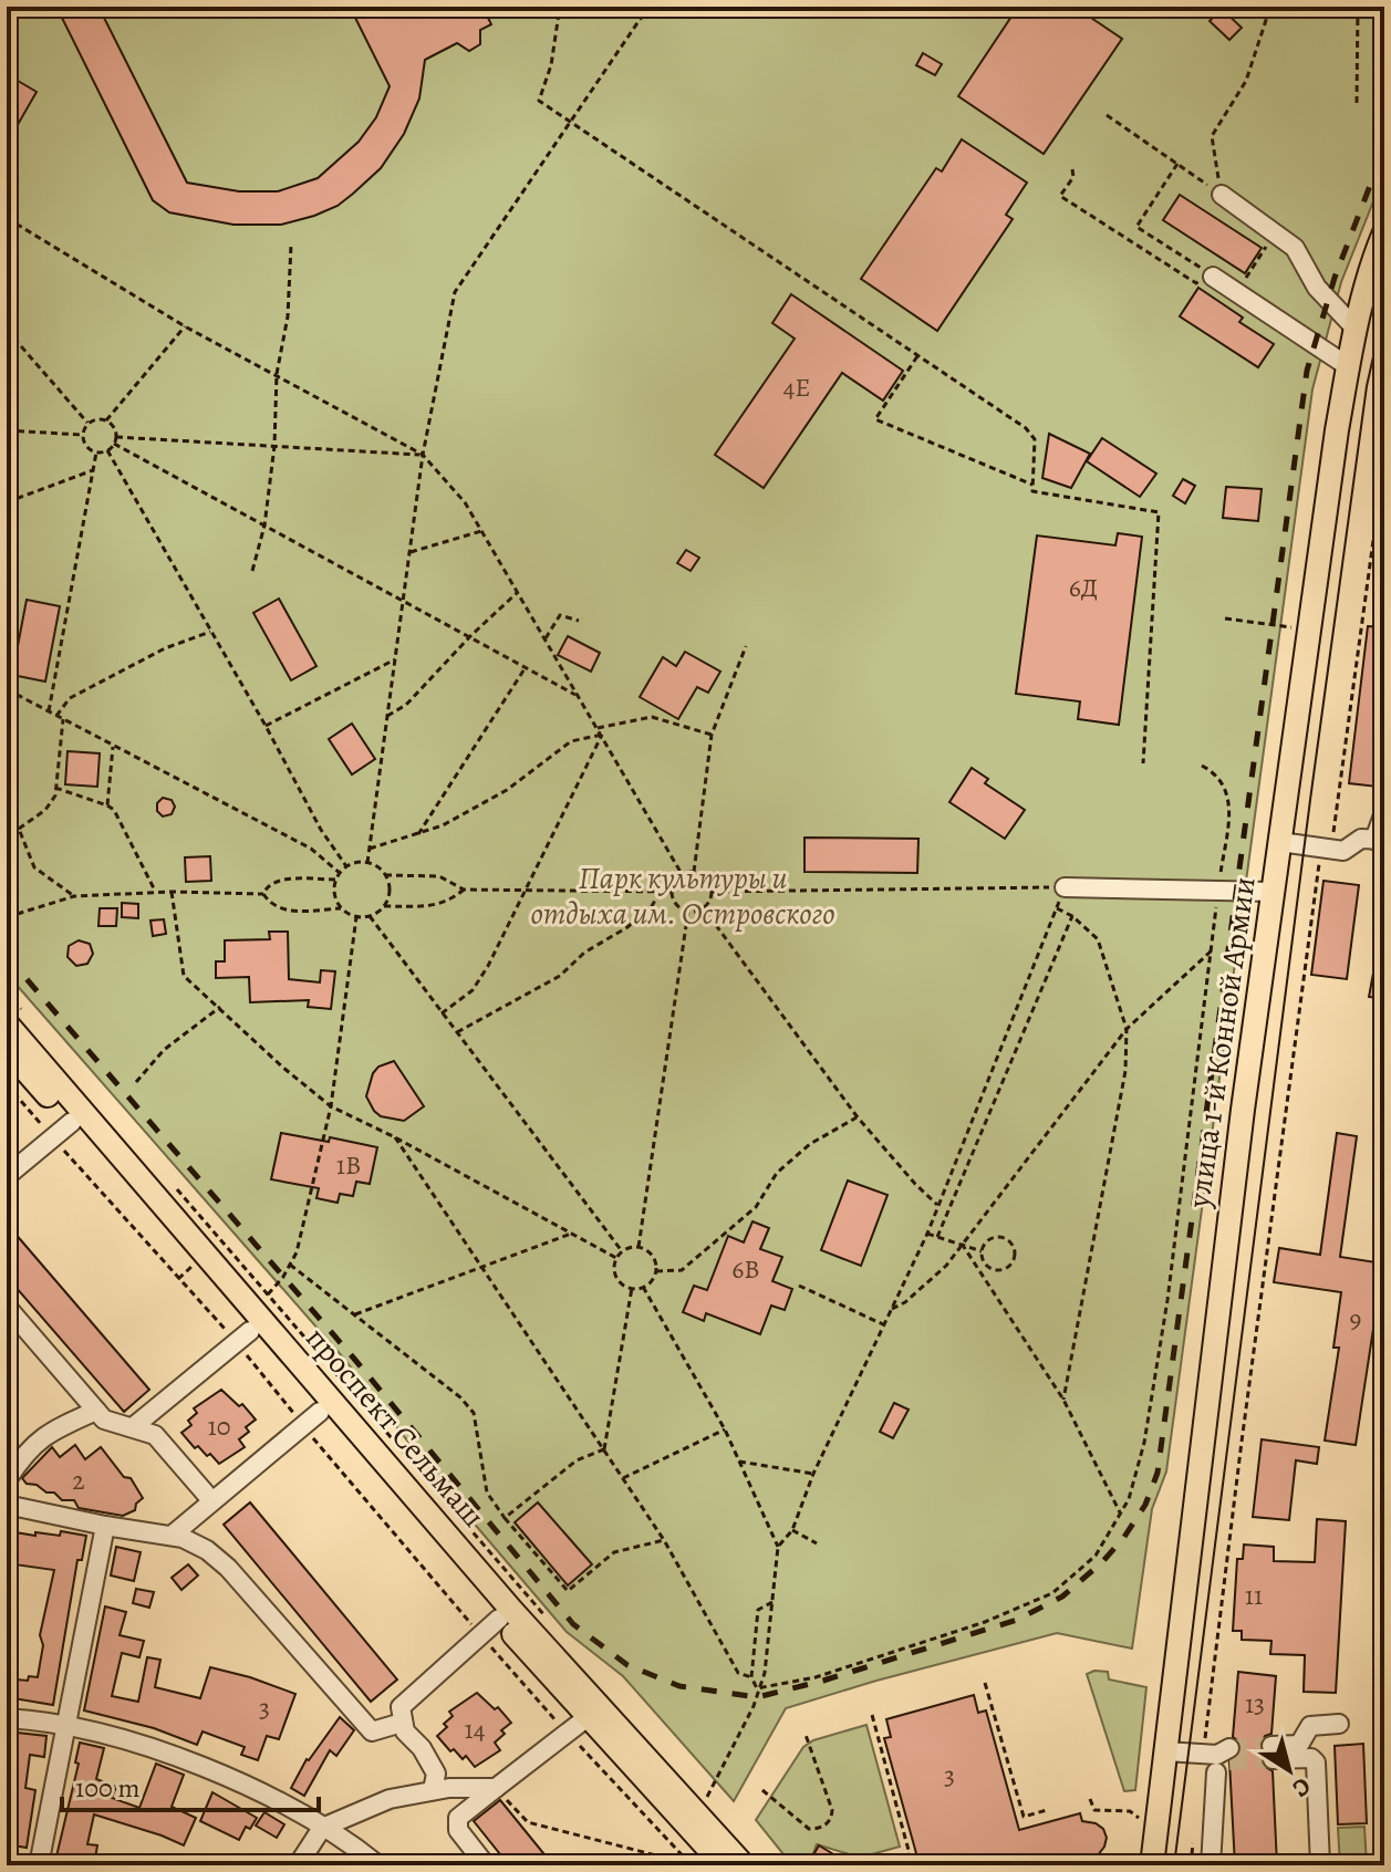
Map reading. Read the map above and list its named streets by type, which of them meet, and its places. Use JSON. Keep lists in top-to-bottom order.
{
  "streets": {
    "main road": ["улица 1-й Конной Армии", "проспект Сельмаш"]
  },
  "parks": ["Парк культуры и отдыха им. Островского"],
  "house_numbers": [
    "4Е",
    "6Д",
    "1В",
    "6B",
    "9",
    "10",
    "2",
    "11",
    "13",
    "3",
    "14",
    "3"
  ],
  "scale_bar": "100 m",
  "north": "bottom right"
}
